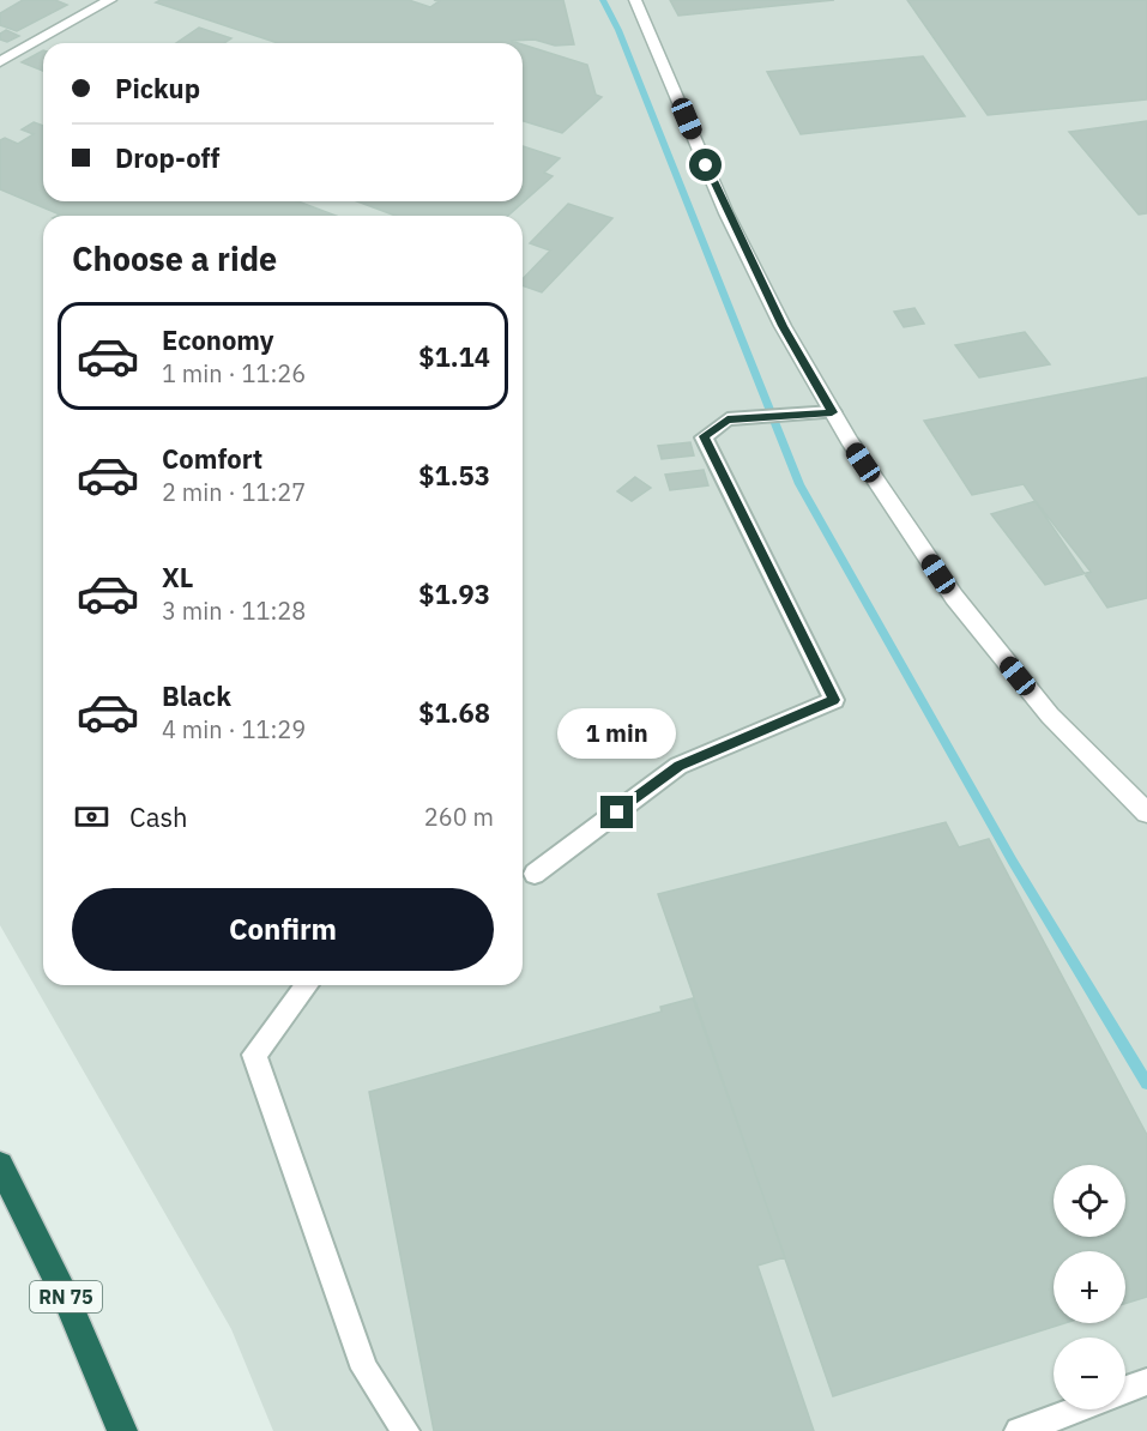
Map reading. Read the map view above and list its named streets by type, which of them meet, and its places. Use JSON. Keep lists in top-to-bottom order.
{
  "streets": {
    "highway": ["RN 75"]
  },
  "page": {
    "banner": ["Pickup", "Drop-off"],
    "heading": "Choose a ride",
    "list": [
      {
        "name": "Economy",
        "note": "1 min · 11:26",
        "value": "$1.14"
      },
      {
        "name": "Comfort",
        "note": "2 min · 11:27",
        "value": "$1.53"
      },
      {
        "name": "XL",
        "note": "3 min · 11:28",
        "value": "$1.93"
      },
      {
        "name": "Black",
        "note": "4 min · 11:29",
        "value": "$1.68"
      }
    ],
    "bubble": "1 min",
    "pay": ["Cash", "260 m"],
    "buttons": "Confirm",
    "map_buttons": ["+", "−"]
  }
}
